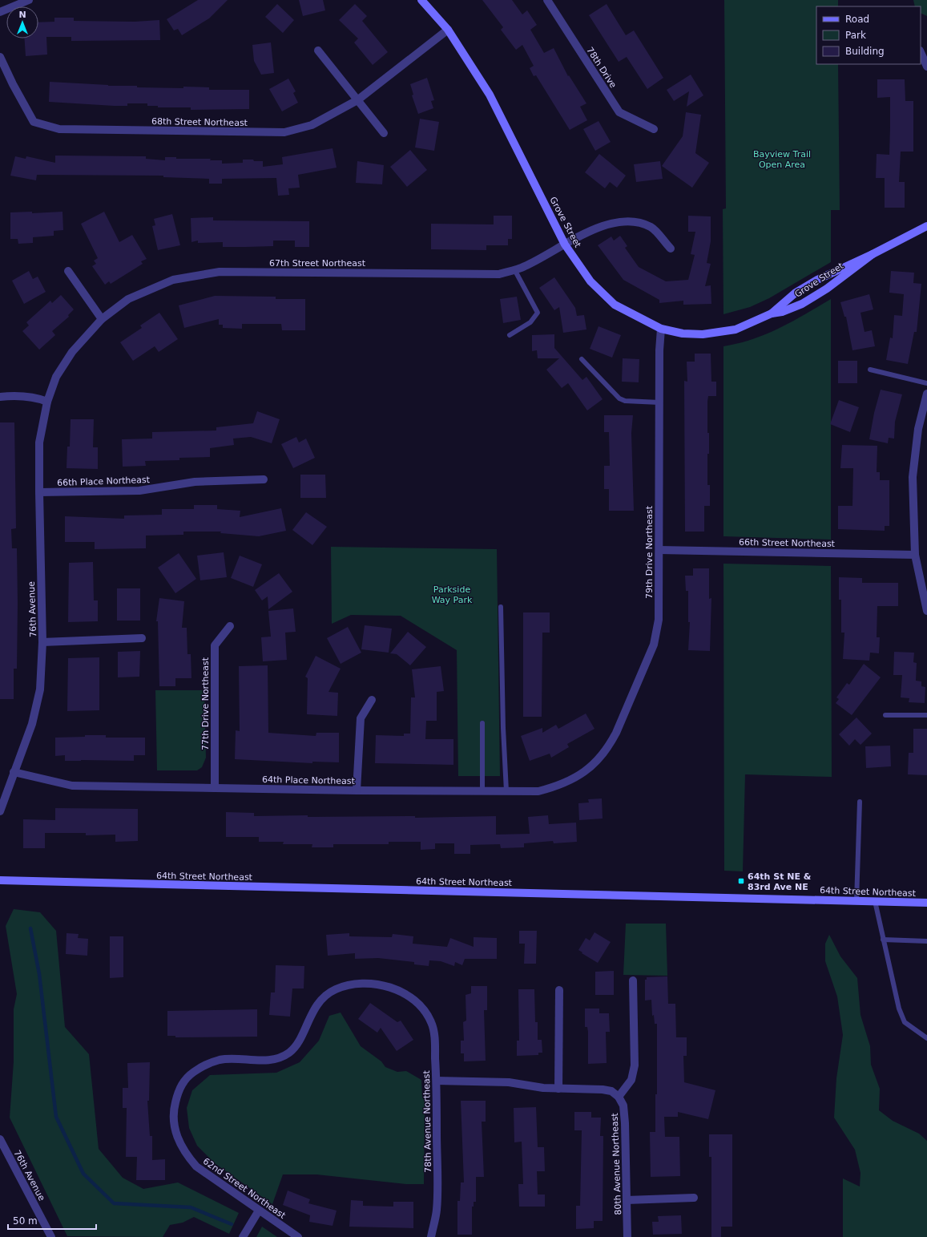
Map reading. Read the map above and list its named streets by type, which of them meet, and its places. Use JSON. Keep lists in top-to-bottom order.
{
  "streets": {
    "main road": ["Grove Street", "64th Street Northeast"],
    "street": [
      "78th Drive",
      "68th Street Northeast",
      "67th Street Northeast",
      "66th Place Northeast",
      "66th Street Northeast",
      "79th Drive Northeast",
      "76th Avenue",
      "77th Drive Northeast",
      "64th Place Northeast",
      "78th Avenue Northeast",
      "80th Avenue Northeast",
      "62nd Street Northeast"
    ]
  },
  "crossings": [
    ["68th Street Northeast", "Grove Street"],
    ["Grove Street", "67th Street Northeast"],
    ["Grove Street", "79th Drive Northeast"],
    ["67th Street Northeast", "76th Avenue"],
    ["66th Place Northeast", "76th Avenue"],
    ["66th Street Northeast", "79th Drive Northeast"],
    ["79th Drive Northeast", "64th Place Northeast"],
    ["76th Avenue", "64th Place Northeast"],
    ["77th Drive Northeast", "64th Place Northeast"],
    ["78th Avenue Northeast", "62nd Street Northeast"]
  ],
  "parks": ["Bayview Trail Open Area", "Parkside Way Park"],
  "places": {
    "transit": ["64th St NE & 83rd Ave NE"]
  },
  "legend": ["Road", "Park", "Building"],
  "scale_bar": "50 m",
  "north": "top"
}
